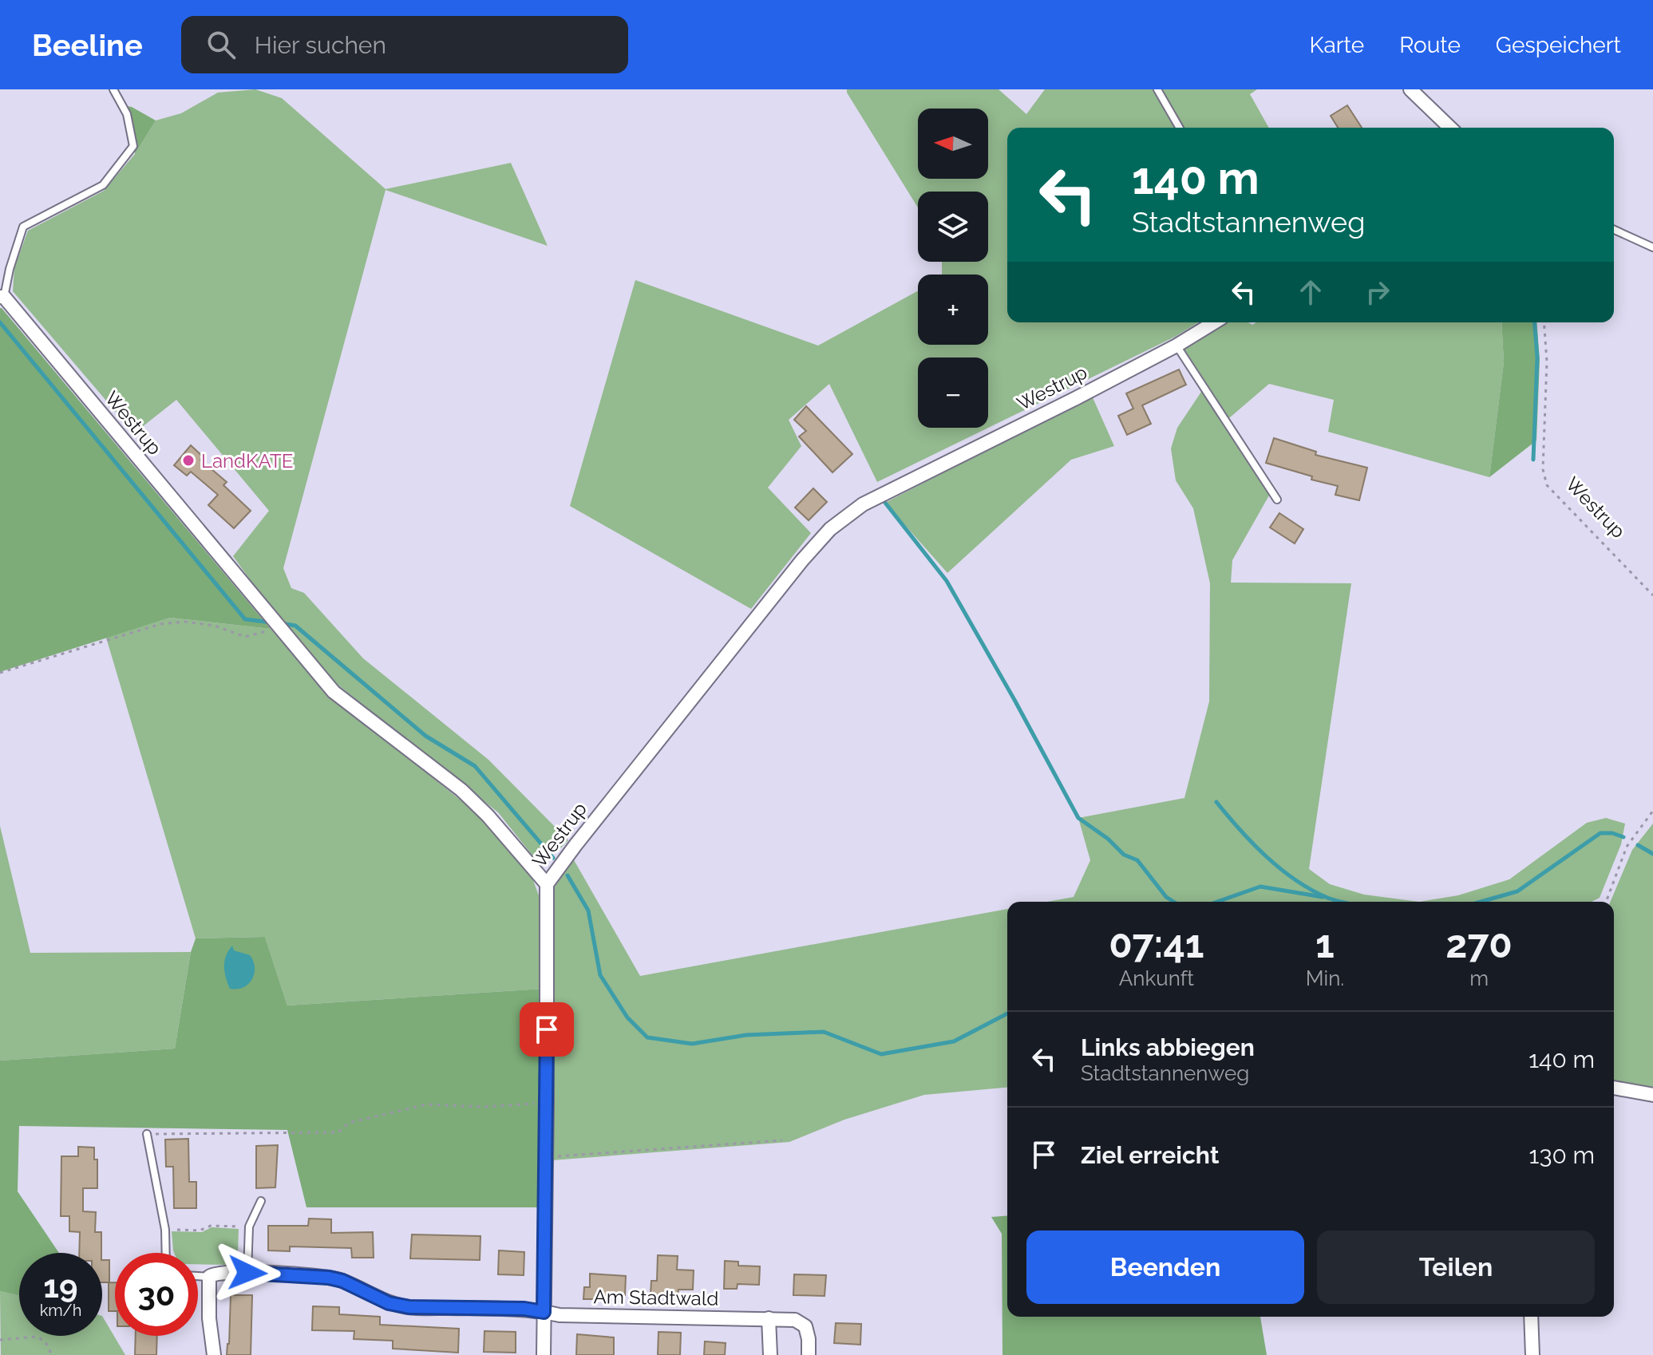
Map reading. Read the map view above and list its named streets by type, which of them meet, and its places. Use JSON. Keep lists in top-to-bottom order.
{
  "streets": {
    "street": ["Westrup", "Am Stadtwald"]
  },
  "places": ["LandKATE"],
  "north": "left",
  "page": {
    "header": "Beeline",
    "search": "Hier suchen",
    "nav": ["Karte", "Route", "Gespeichert"],
    "map_buttons": ["+", "−"],
    "turn": ["140 m", "Stadtstannenweg"],
    "eta": [
      "07:41",
      "Ankunft",
      "1",
      "Min.",
      "270",
      "m"
    ],
    "list": [
      {
        "name": "Links abbiegen",
        "note": "Stadtstannenweg",
        "value": "140 m"
      },
      {
        "name": "Ziel erreicht",
        "value": "130 m"
      }
    ],
    "buttons": ["Beenden", "Teilen"],
    "speed": "19 km/h",
    "limit": "30"
  }
}
